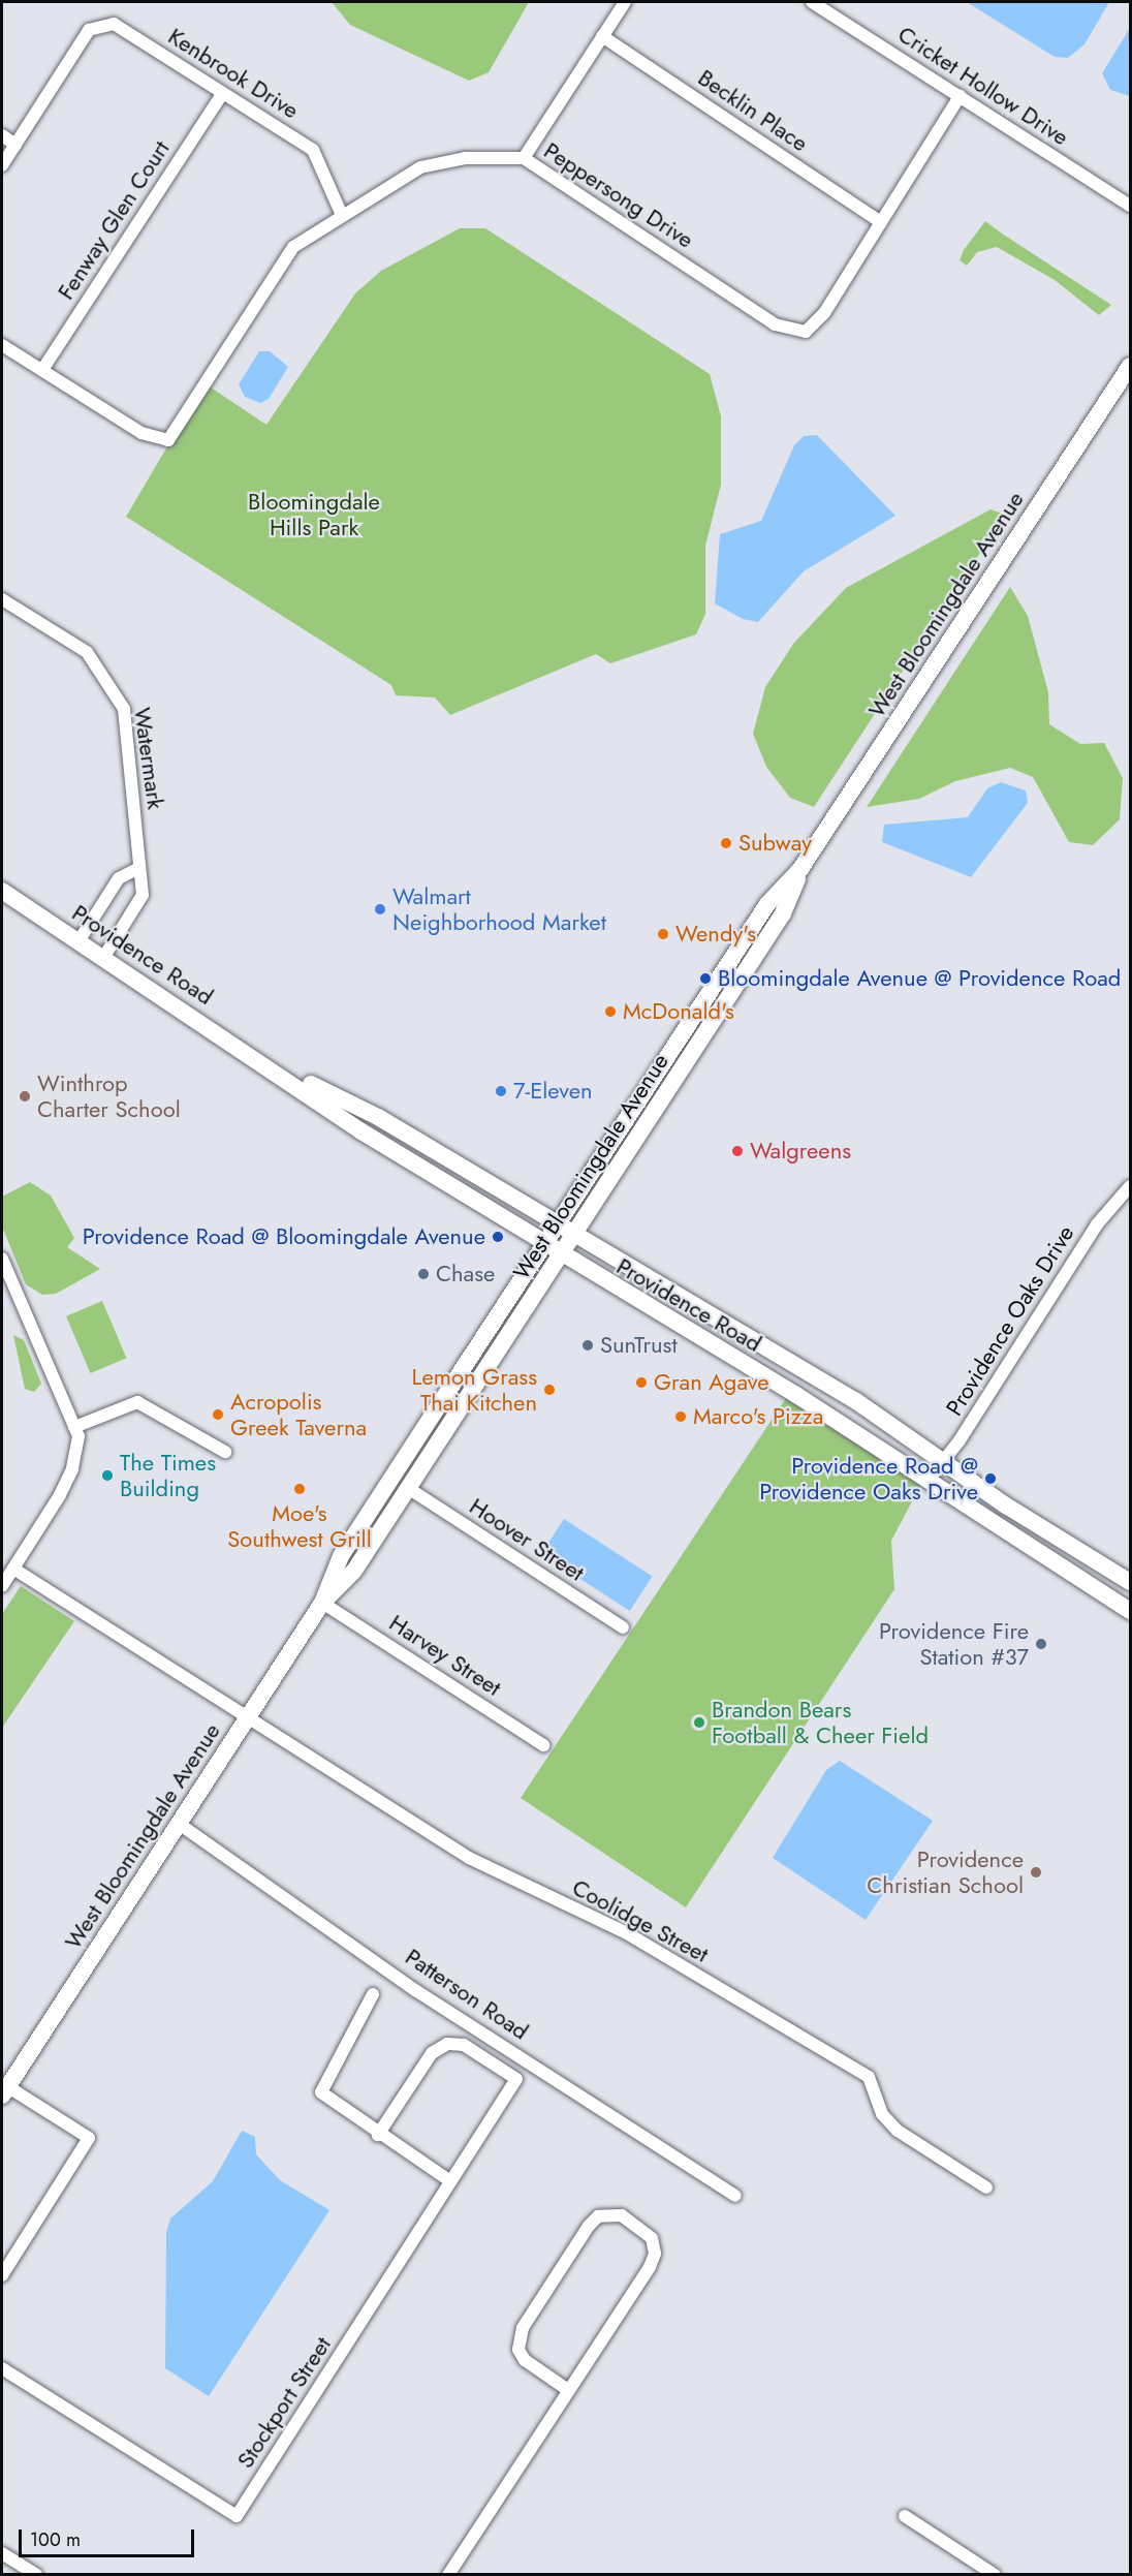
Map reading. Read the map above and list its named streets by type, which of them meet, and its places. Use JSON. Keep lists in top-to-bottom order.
{
  "streets": {
    "main road": ["West Bloomingdale Avenue", "Providence Road"],
    "street": [
      "Kenbrook Drive",
      "Cricket Hollow Drive",
      "Becklin Place",
      "Peppersong Drive",
      "Fenway Glen Court",
      "Watermark",
      "Providence Oaks Drive",
      "Hoover Street",
      "Harvey Street",
      "Coolidge Street",
      "Patterson Road",
      "Stockport Street"
    ]
  },
  "crossings": [
    ["Kenbrook Drive", "Peppersong Drive"],
    ["Kenbrook Drive", "Fenway Glen Court"],
    ["Cricket Hollow Drive", "Peppersong Drive"],
    ["Becklin Place", "Peppersong Drive"],
    ["Peppersong Drive", "Fenway Glen Court"],
    ["West Bloomingdale Avenue", "Providence Road"],
    ["West Bloomingdale Avenue", "Hoover Street"],
    ["West Bloomingdale Avenue", "Harvey Street"],
    ["West Bloomingdale Avenue", "Coolidge Street"],
    ["West Bloomingdale Avenue", "Patterson Road"],
    ["Watermark", "Providence Road"],
    ["Providence Road", "Providence Oaks Drive"]
  ],
  "parks": ["Bloomingdale Hills Park"],
  "places": [
    "Subway",
    "Walmart Neighborhood Market",
    "Wendy's",
    "Bloomingdale Avenue @ Providence Road",
    "McDonald's",
    "7-Eleven",
    "Winthrop Charter School",
    "Walgreens",
    "Providence Road @ Bloomingdale Avenue",
    "Chase",
    "SunTrust",
    "Gran Agave",
    "Lemon Grass Thai Kitchen",
    "Acropolis Greek Taverna",
    "Marco's Pizza",
    "The Times Building",
    "Providence Road @ Providence Oaks Drive",
    "Moe's Southwest Grill",
    "Providence Fire Station #37",
    "Brandon Bears Football & Cheer Field",
    "Providence Christian School"
  ],
  "scale_bar": "100 m"
}
